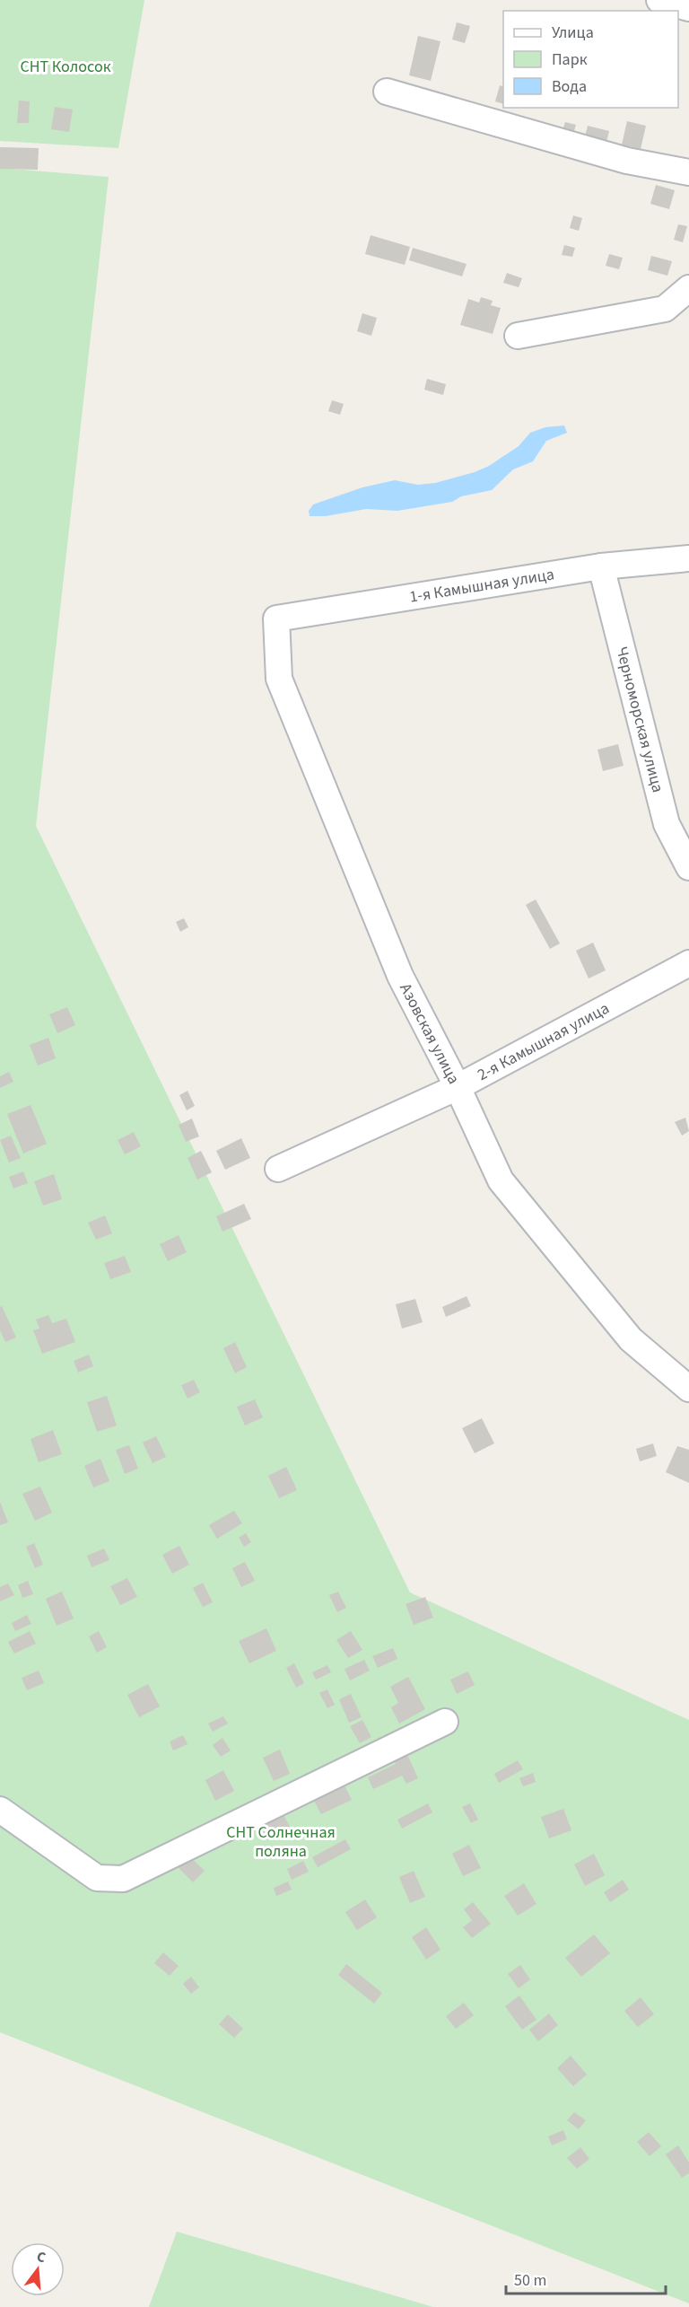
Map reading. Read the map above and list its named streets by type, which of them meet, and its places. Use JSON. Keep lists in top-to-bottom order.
{
  "streets": {
    "street": [
      "1-я Камышная улица",
      "Черноморская улица",
      "Азовская улица",
      "2-я Камышная улица"
    ]
  },
  "crossings": [
    ["1-я Камышная улица", "Черноморская улица"],
    ["1-я Камышная улица", "Азовская улица"],
    ["Азовская улица", "2-я Камышная улица"]
  ],
  "parks": ["СНТ Колосок", "СНТ Солнечная поляна"],
  "legend": ["Улица", "Парк", "Вода"],
  "scale_bar": "50 m",
  "north": "top"
}
